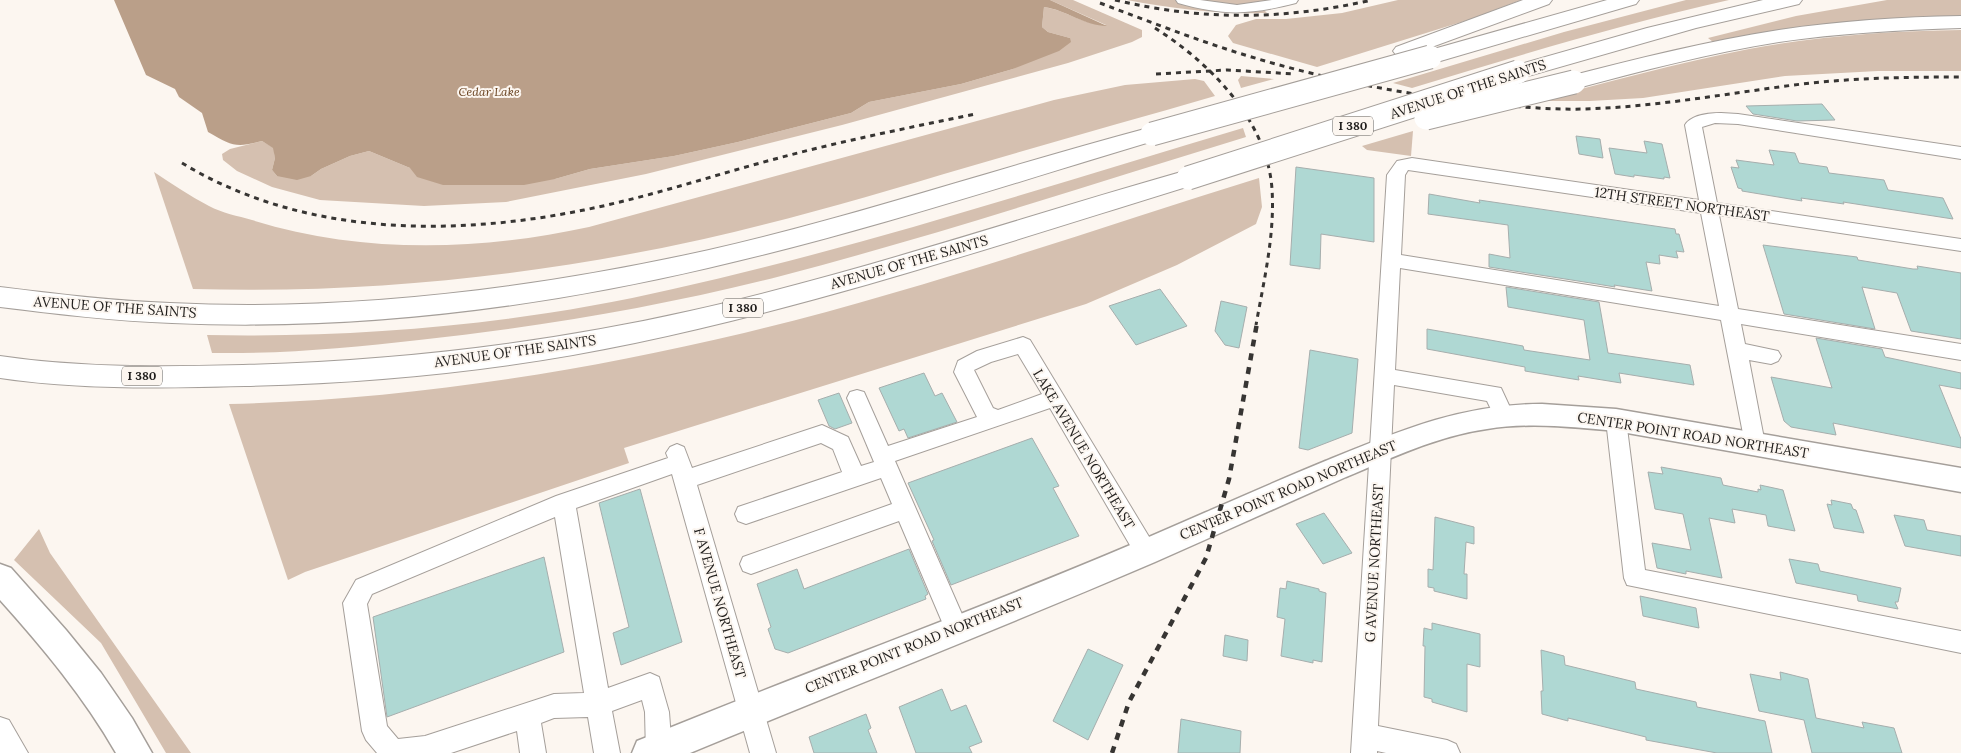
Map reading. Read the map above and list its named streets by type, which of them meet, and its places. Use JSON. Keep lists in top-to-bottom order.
{
  "streets": {
    "highway": ["AVENUE OF THE SAINTS", "I 380"],
    "main road": ["CENTER POINT ROAD NORTHEAST"],
    "street": [
      "12TH STREET NORTHEAST",
      "LAKE AVENUE NORTHEAST",
      "G AVENUE NORTHEAST",
      "F AVENUE NORTHEAST"
    ]
  },
  "crossings": [
    ["12TH STREET NORTHEAST", "G AVENUE NORTHEAST"],
    ["CENTER POINT ROAD NORTHEAST", "LAKE AVENUE NORTHEAST"],
    ["CENTER POINT ROAD NORTHEAST", "G AVENUE NORTHEAST"],
    ["CENTER POINT ROAD NORTHEAST", "F AVENUE NORTHEAST"]
  ],
  "water": ["Cedar Lake"]
}
